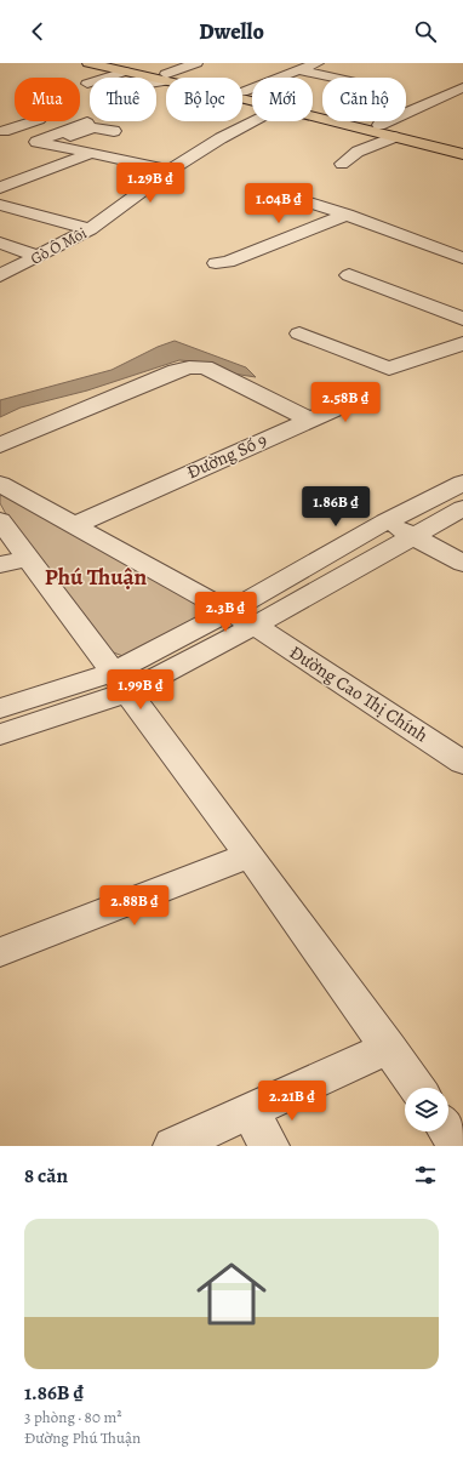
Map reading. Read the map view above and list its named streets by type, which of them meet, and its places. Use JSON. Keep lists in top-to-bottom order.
{
  "streets": {
    "street": ["Gò Ô Môi", "Đường Số 9", "Đường Cao Thị Chính"]
  },
  "crossings": [
    ["Đường Số 9", "Đường Cao Thị Chính"]
  ],
  "districts": ["Phú Thuận"],
  "page": {
    "header": "Dwello",
    "chip": [
      "Mua",
      "Thuê",
      "Bộ lọc",
      "Mới",
      "Căn hộ"
    ],
    "price": [
      "1.29B ₫",
      "1.04B ₫",
      "2.58B ₫",
      "1.86B ₫",
      "2.3B ₫",
      "1.99B ₫",
      "2.88B ₫",
      "2.21B ₫"
    ],
    "heading": "8 căn",
    "list": [
      {
        "name": "1.86B ₫",
        "note": "3 phòng · 80 m² · Đường Phú Thuận"
      }
    ]
  }
}
